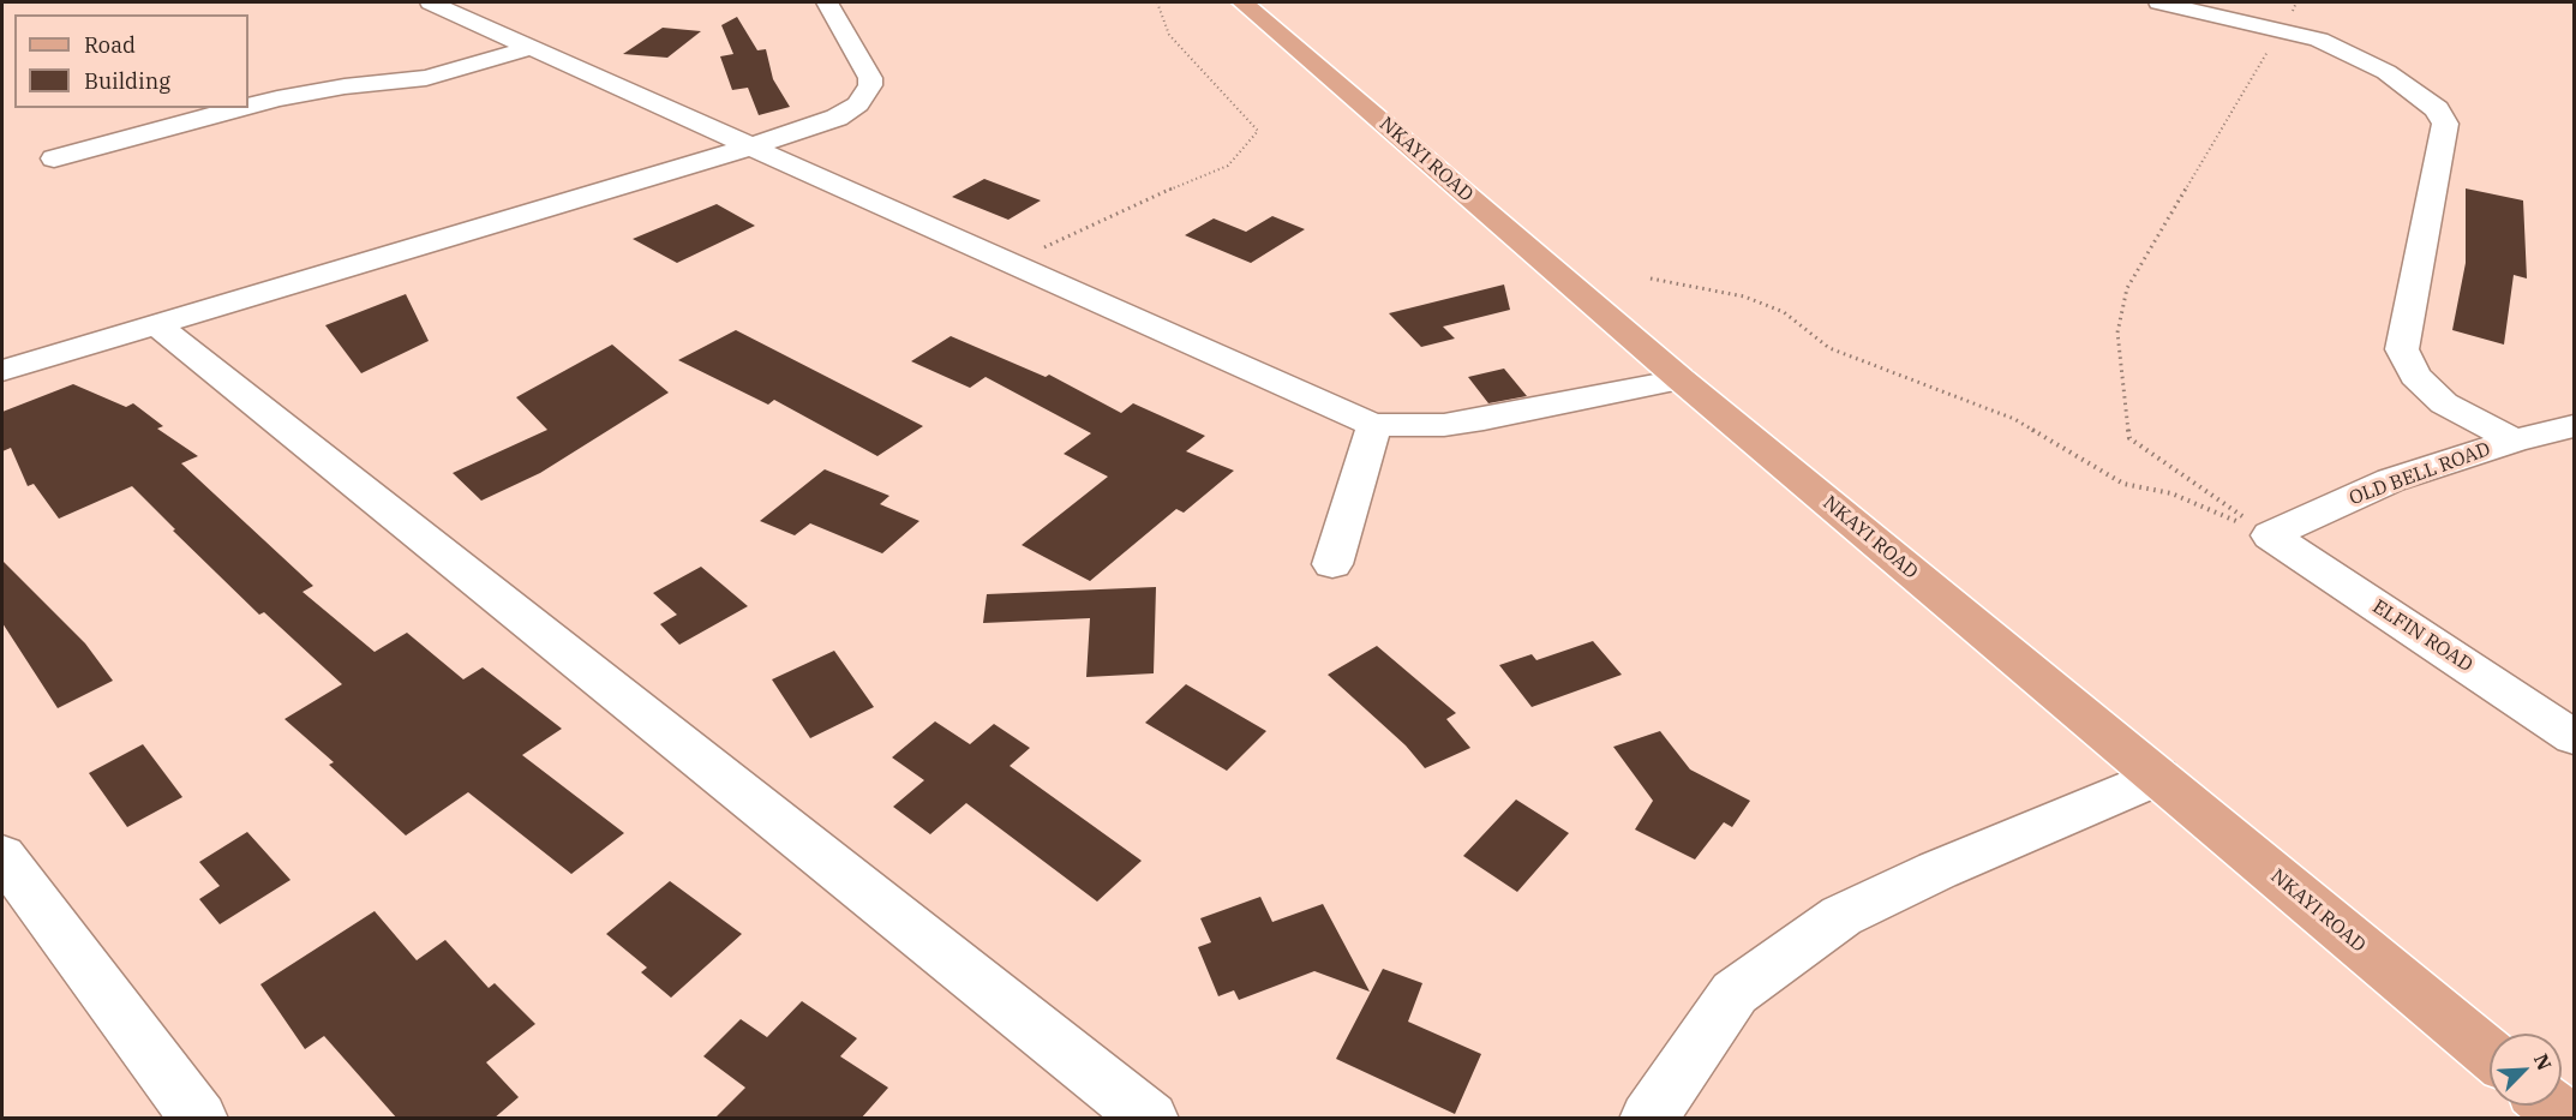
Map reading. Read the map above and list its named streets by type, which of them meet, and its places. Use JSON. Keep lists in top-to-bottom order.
{
  "streets": {
    "main road": ["NKAYI ROAD"],
    "street": ["OLD BELL ROAD", "ELFIN ROAD"]
  },
  "crossings": [
    ["OLD BELL ROAD", "ELFIN ROAD"]
  ],
  "legend": ["Road", "Building"],
  "north": "top right"
}
